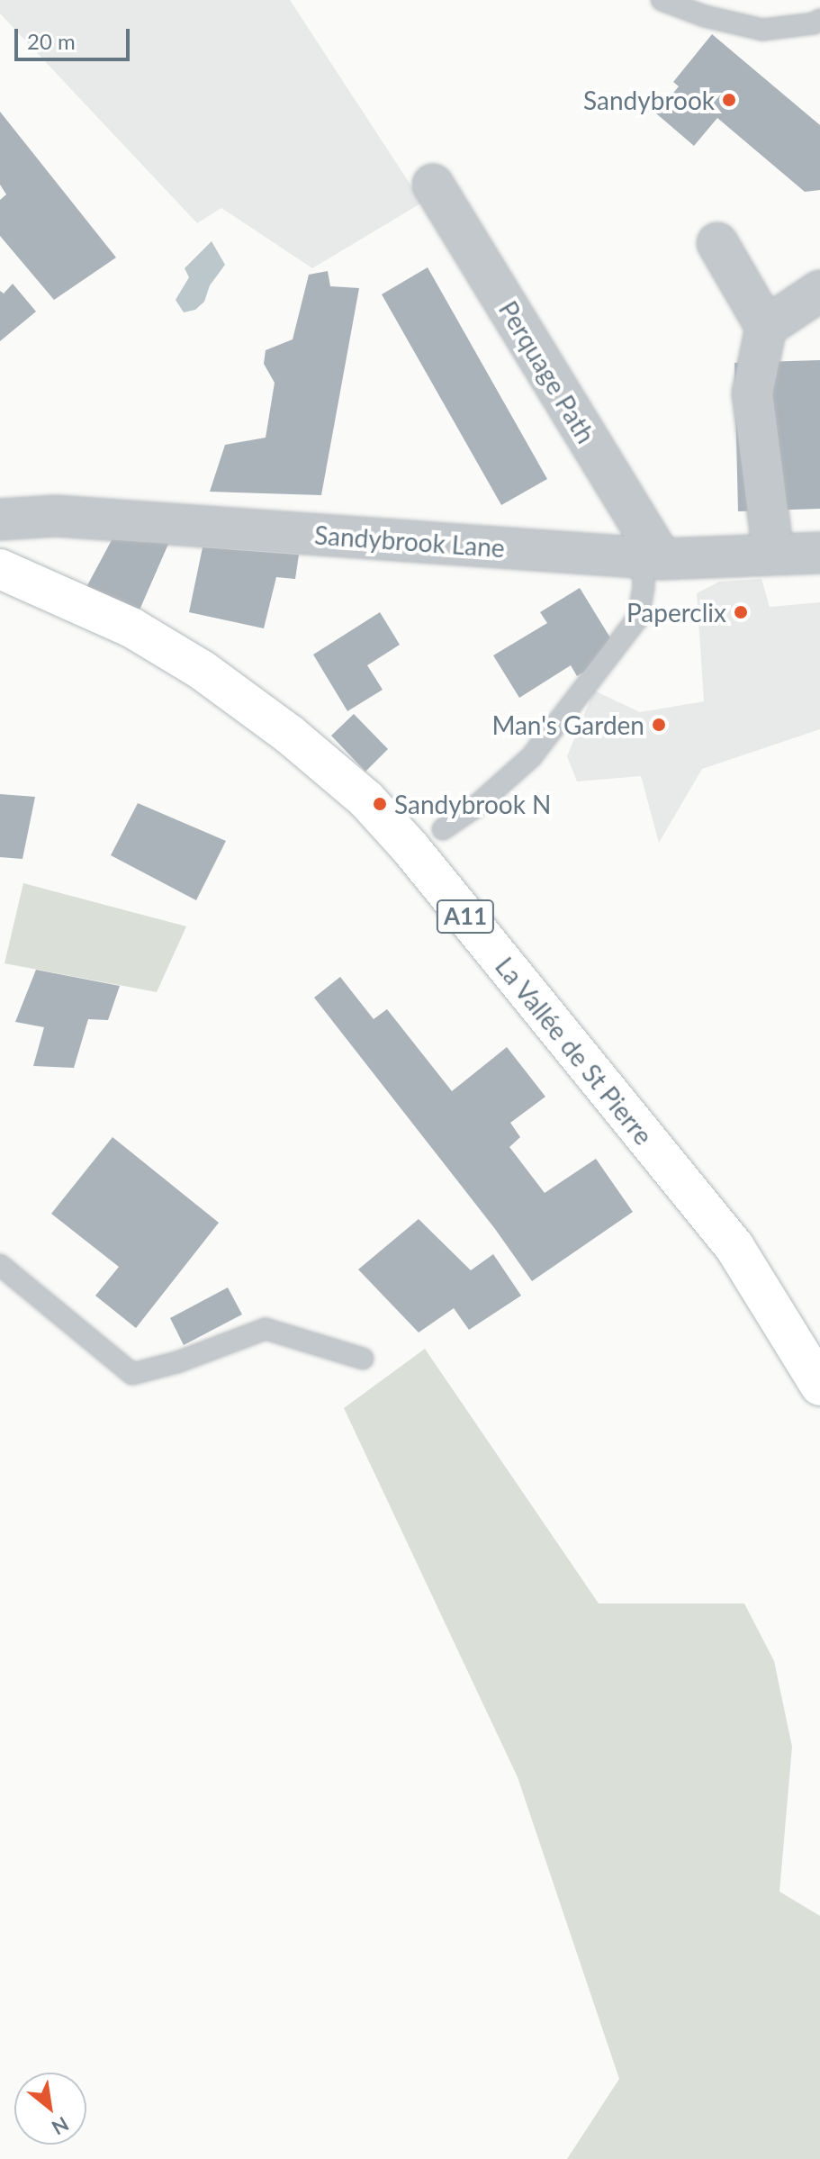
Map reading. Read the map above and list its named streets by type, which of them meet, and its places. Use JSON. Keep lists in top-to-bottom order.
{
  "streets": {
    "main road": ["A11", "La Vallée de St Pierre"],
    "street": ["Perquage Path", "Sandybrook Lane"]
  },
  "crossings": [
    ["Perquage Path", "Sandybrook Lane"]
  ],
  "places": [
    "Sandybrook",
    "Paperclix",
    "Man's Garden",
    "Sandybrook N"
  ],
  "scale_bar": "20 m",
  "north": "bottom right"
}
